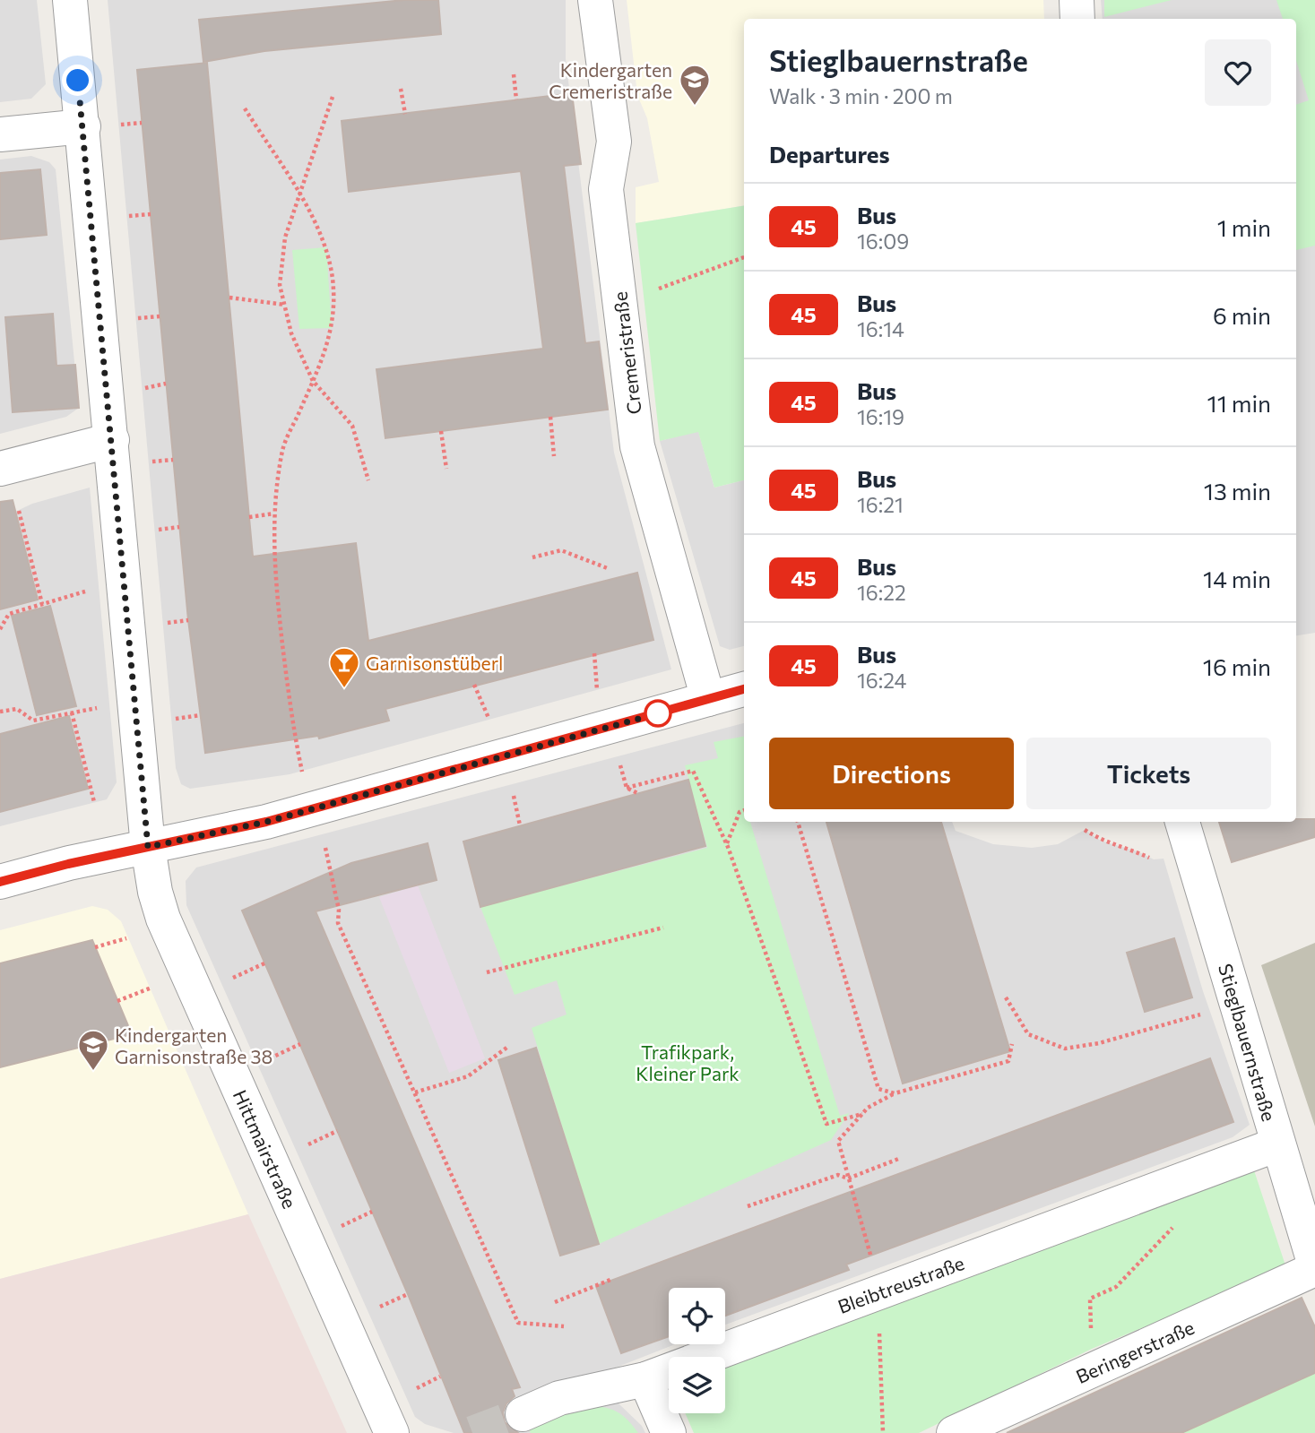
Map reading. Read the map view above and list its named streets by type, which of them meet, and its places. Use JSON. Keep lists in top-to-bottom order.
{
  "streets": {
    "street": [
      "Cremeristraße",
      "Stieglbauernstraße",
      "Hittmairstraße",
      "Bleibtreustraße",
      "Beringerstraße"
    ]
  },
  "crossings": [
    ["Stieglbauernstraße", "Bleibtreustraße"],
    ["Stieglbauernstraße", "Beringerstraße"]
  ],
  "parks": ["Trafikpark, Kleiner Park"],
  "places": {
    "school or university": ["Kindergarten Cremeristraße", "Kindergarten Garnisonstraße 38"],
    "bar": ["Garnisonstüberl"]
  },
  "lines": ["bus line 45"],
  "page": {
    "heading": [
      ["Stieglbauernstraße", "Walk · 3 min · 200 m"],
      "Departures"
    ],
    "list": [
      {
        "mark": "45",
        "name": "Bus",
        "note": "16:09",
        "value": "1 min"
      },
      {
        "mark": "45",
        "name": "Bus",
        "note": "16:14",
        "value": "6 min"
      },
      {
        "mark": "45",
        "name": "Bus",
        "note": "16:19",
        "value": "11 min"
      },
      {
        "mark": "45",
        "name": "Bus",
        "note": "16:21",
        "value": "13 min"
      },
      {
        "mark": "45",
        "name": "Bus",
        "note": "16:22",
        "value": "14 min"
      },
      {
        "mark": "45",
        "name": "Bus",
        "note": "16:24",
        "value": "16 min"
      }
    ],
    "buttons": ["Directions", "Tickets"]
  }
}
